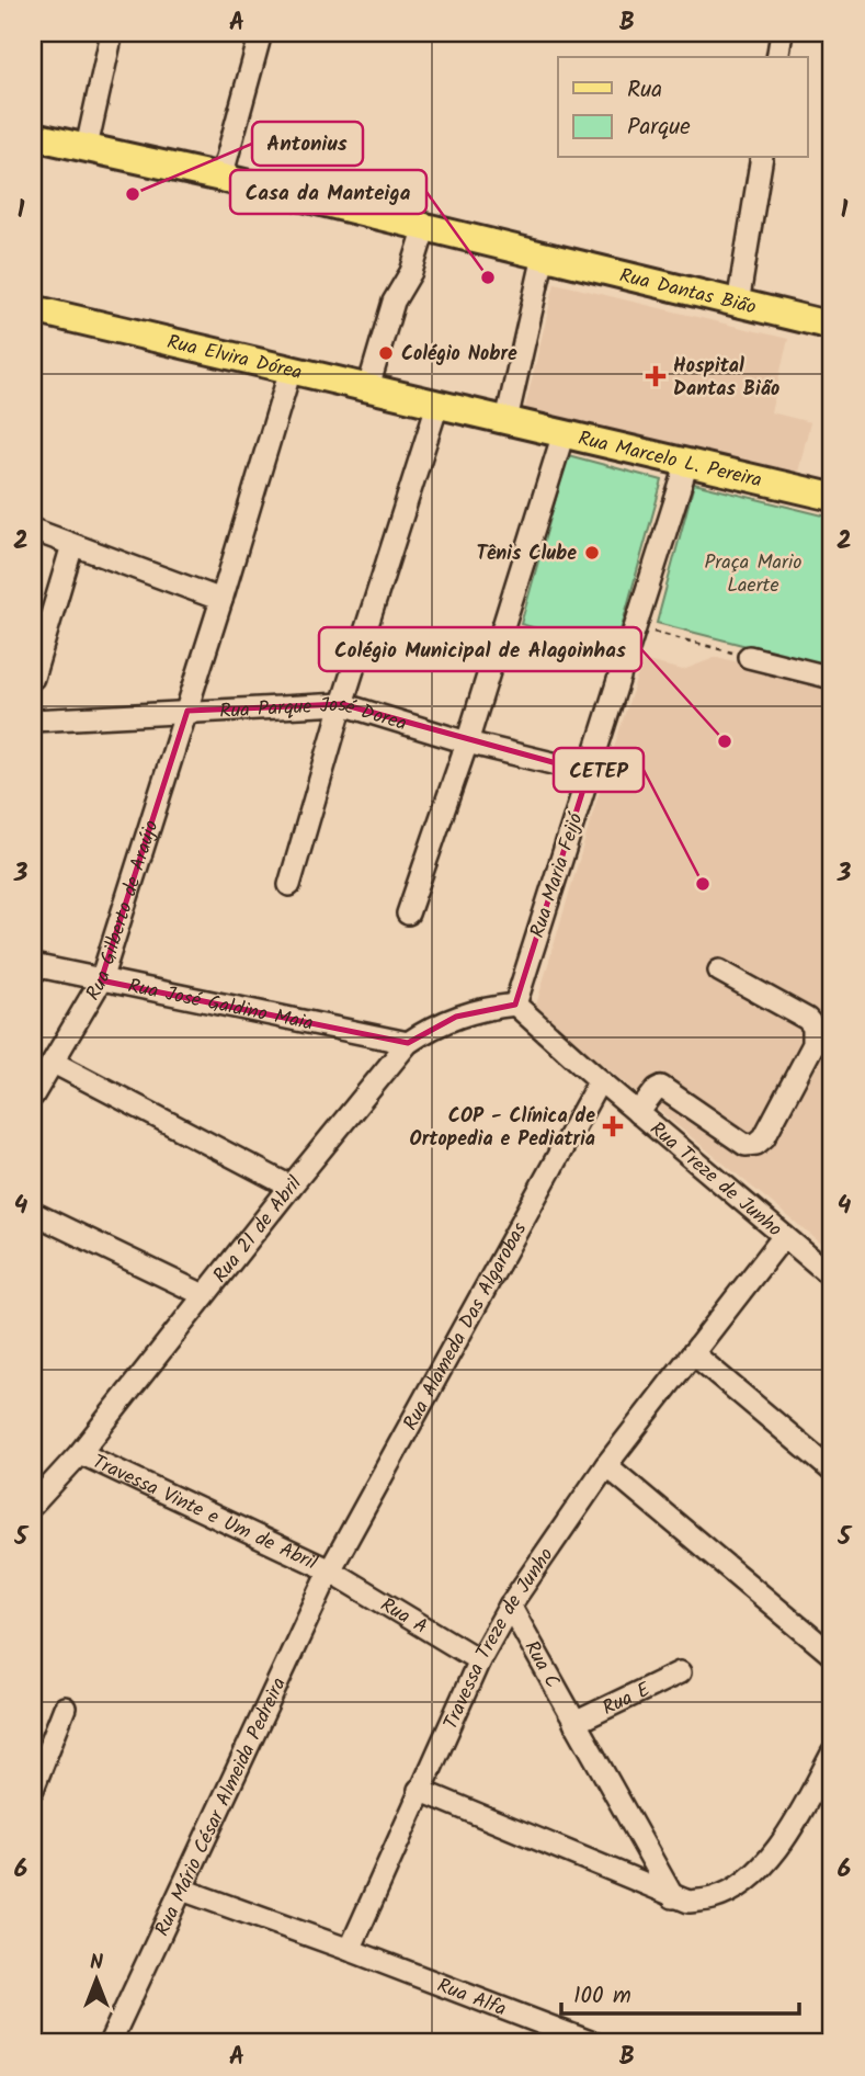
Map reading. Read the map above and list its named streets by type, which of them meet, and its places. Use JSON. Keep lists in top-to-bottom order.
{
  "streets": {
    "main road": ["Rua Dantas Bião", "Rua Elvira Dórea", "Rua Marcelo L. Pereira"],
    "street": [
      "Rua Parque José Dorea",
      "Rua Maria Feijó",
      "Rua Gilberto de Araújo",
      "Rua José Galdino Maia",
      "Rua Treze de Junho",
      "Rua 21 de Abril",
      "Rua Alameda Das Algarobas",
      "Travessa Vinte e Um de Abril",
      "Rua A",
      "Travessa Treze de Junho",
      "Rua C",
      "Rua E",
      "Rua Mário César Almeida Pedreira",
      "Rua Alfa"
    ]
  },
  "crossings": [
    ["Rua Elvira Dórea", "Rua Marcelo L. Pereira"],
    ["Rua Elvira Dórea", "Rua Gilberto de Araújo"],
    ["Rua Marcelo L. Pereira", "Rua Maria Feijó"],
    ["Rua Parque José Dorea", "Rua Maria Feijó"],
    ["Rua Parque José Dorea", "Rua Gilberto de Araújo"],
    ["Rua Maria Feijó", "Rua 21 de Abril"],
    ["Rua Gilberto de Araújo", "Rua José Galdino Maia"],
    ["Rua José Galdino Maia", "Rua 21 de Abril"],
    ["Rua Treze de Junho", "Rua Alameda Das Algarobas"],
    ["Rua Treze de Junho", "Travessa Treze de Junho"],
    ["Rua 21 de Abril", "Travessa Vinte e Um de Abril"],
    ["Rua Alameda Das Algarobas", "Travessa Vinte e Um de Abril"],
    ["Rua Alameda Das Algarobas", "Rua A"],
    ["Rua Alameda Das Algarobas", "Rua Mário César Almeida Pedreira"],
    ["Travessa Vinte e Um de Abril", "Rua A"],
    ["Travessa Vinte e Um de Abril", "Rua Mário César Almeida Pedreira"],
    ["Rua A", "Travessa Treze de Junho"],
    ["Rua A", "Rua Mário César Almeida Pedreira"],
    ["Travessa Treze de Junho", "Rua C"],
    ["Travessa Treze de Junho", "Rua Alfa"],
    ["Rua C", "Rua E"],
    ["Rua Mário César Almeida Pedreira", "Rua Alfa"]
  ],
  "parks": ["Praça Mario Laerte"],
  "places": {
    "other": [
      "Antonius",
      "Casa da Manteiga",
      "Colégio Nobre",
      "Tênis Clube",
      "Colégio Municipal de Alagoinhas",
      "CETEP"
    ],
    "health": ["Hospital Dantas Bião", "COP - Clínica de Ortopedia e Pediatria"]
  },
  "legend": ["Rua", "Parque"],
  "scale_bar": "100 m",
  "north": "top",
  "grid": {
    "columns": ["A", "B"],
    "rows": [
      "1",
      "2",
      "3",
      "4",
      "5",
      "6"
    ]
  }
}
